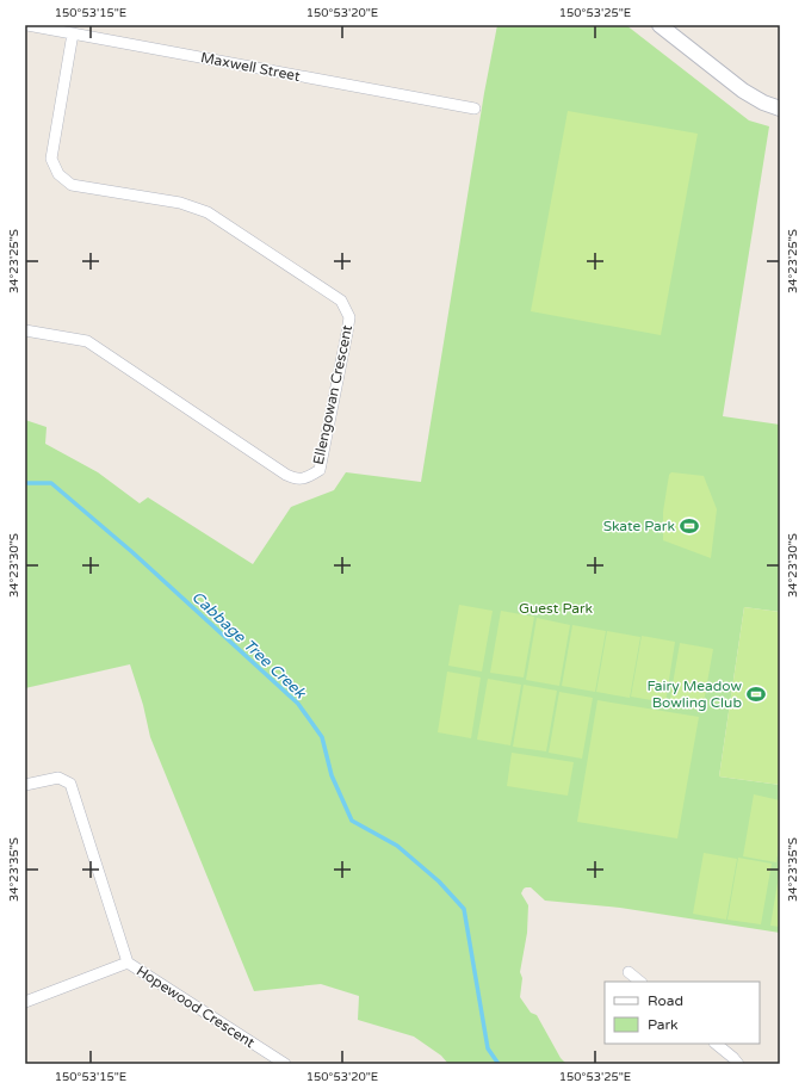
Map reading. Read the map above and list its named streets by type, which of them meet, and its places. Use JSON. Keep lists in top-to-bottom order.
{
  "streets": {
    "street": ["Maxwell Street", "Ellengowan Crescent", "Hopewood Crescent"]
  },
  "crossings": [
    ["Maxwell Street", "Ellengowan Crescent"]
  ],
  "water": ["Cabbage Tree Creek"],
  "parks": ["Guest Park"],
  "places": {
    "sports": ["Skate Park", "Fairy Meadow Bowling Club"]
  },
  "legend": ["Road", "Park"],
  "coordinates": [
    "150°53'15\"E",
    "150°53'20\"E",
    "150°53'25\"E",
    "34°23'25\"S",
    "34°23'30\"S",
    "34°23'35\"S"
  ]
}
